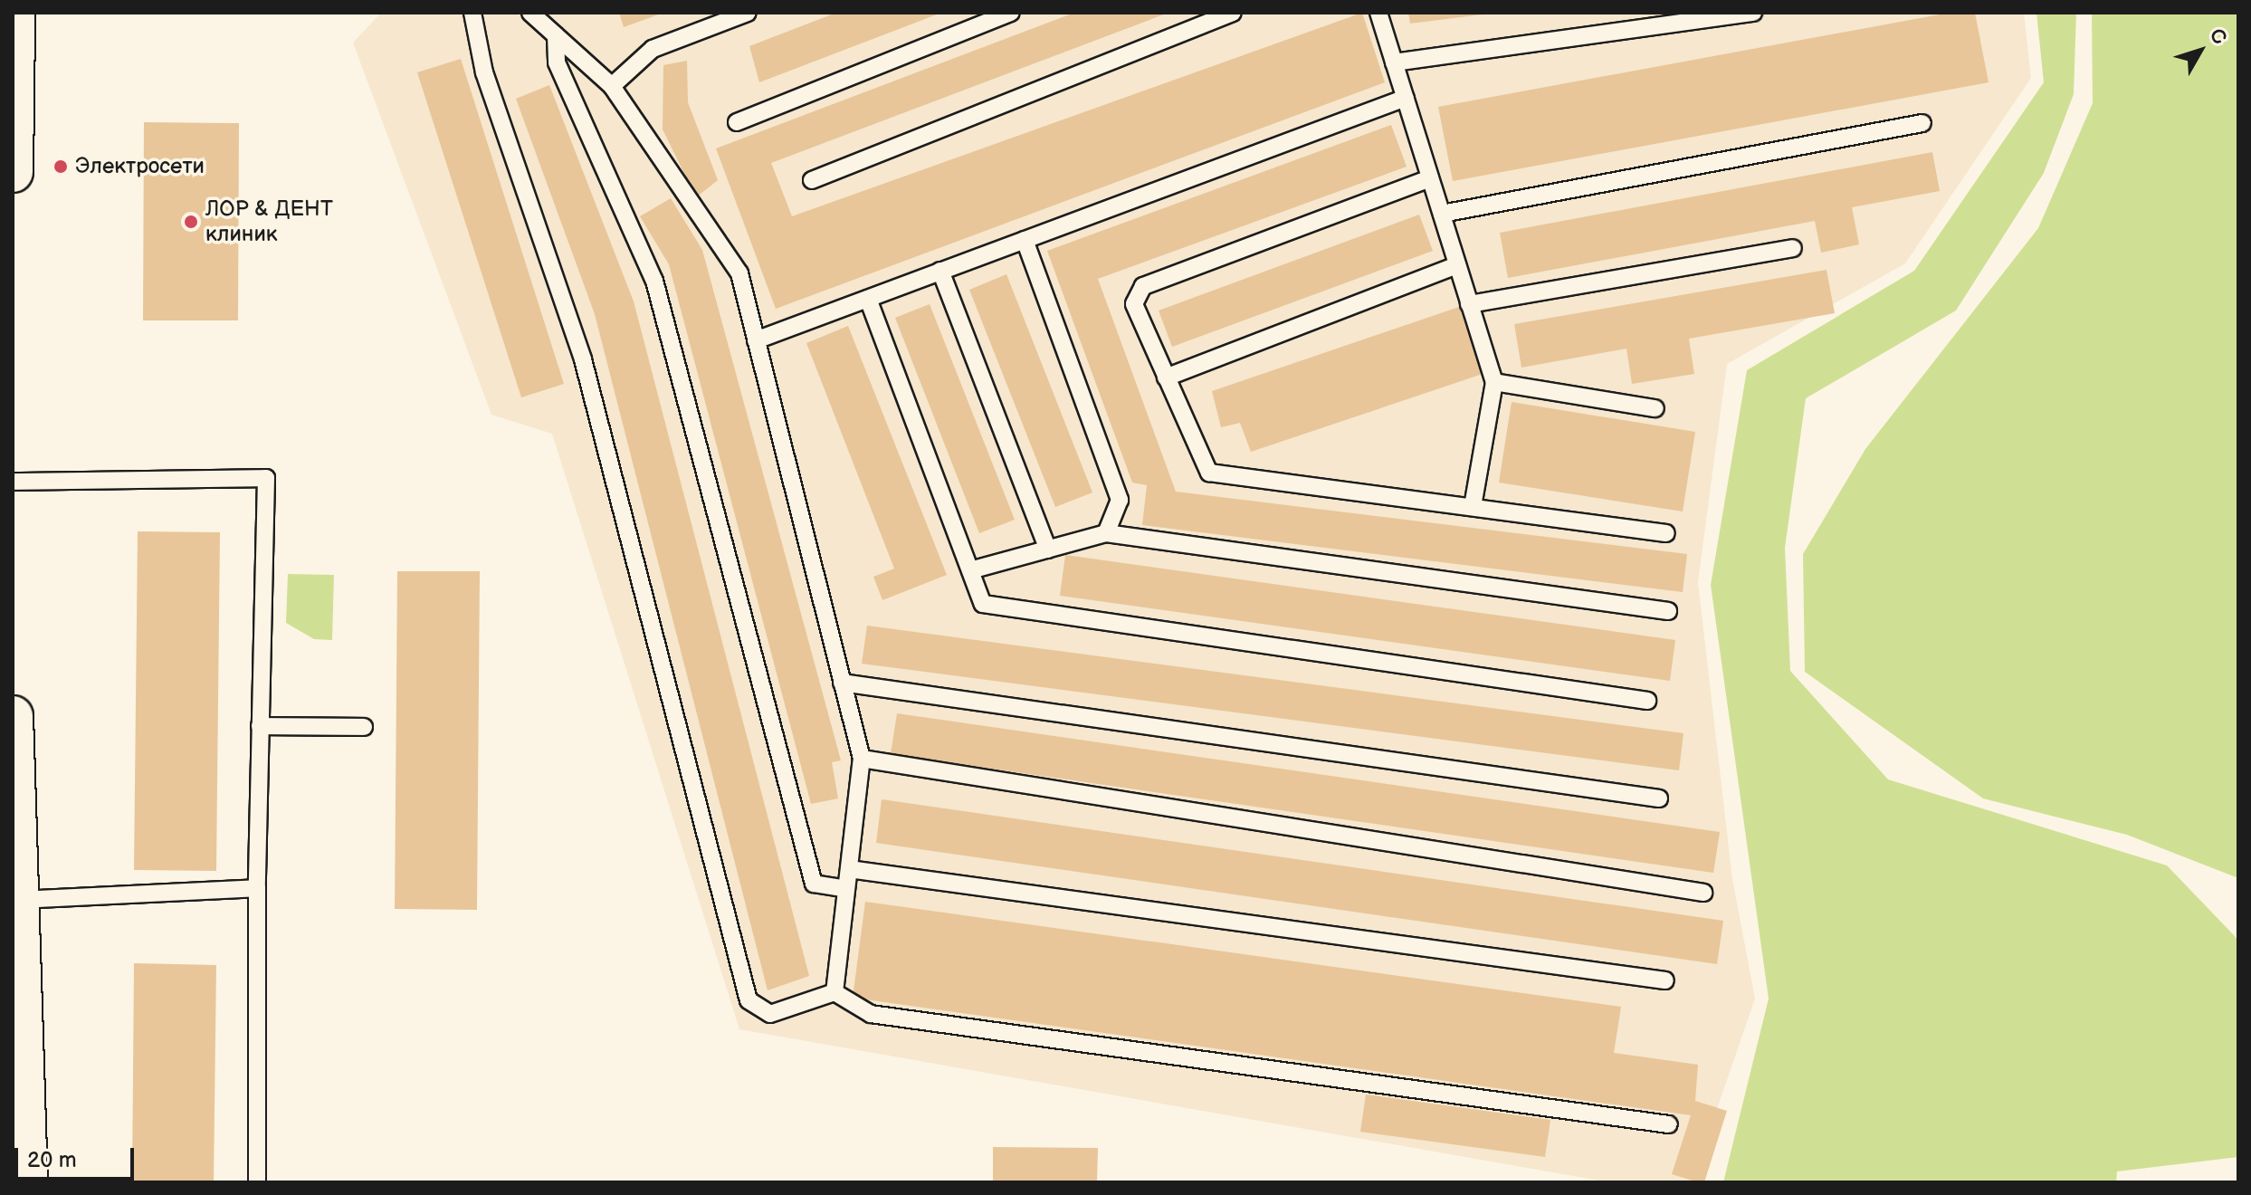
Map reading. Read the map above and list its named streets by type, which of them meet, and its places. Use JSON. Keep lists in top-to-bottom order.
{
  "places": ["Электросети", "ЛОР & ДЕНТ клиник"],
  "scale_bar": "20 m",
  "north": "top right"
}
